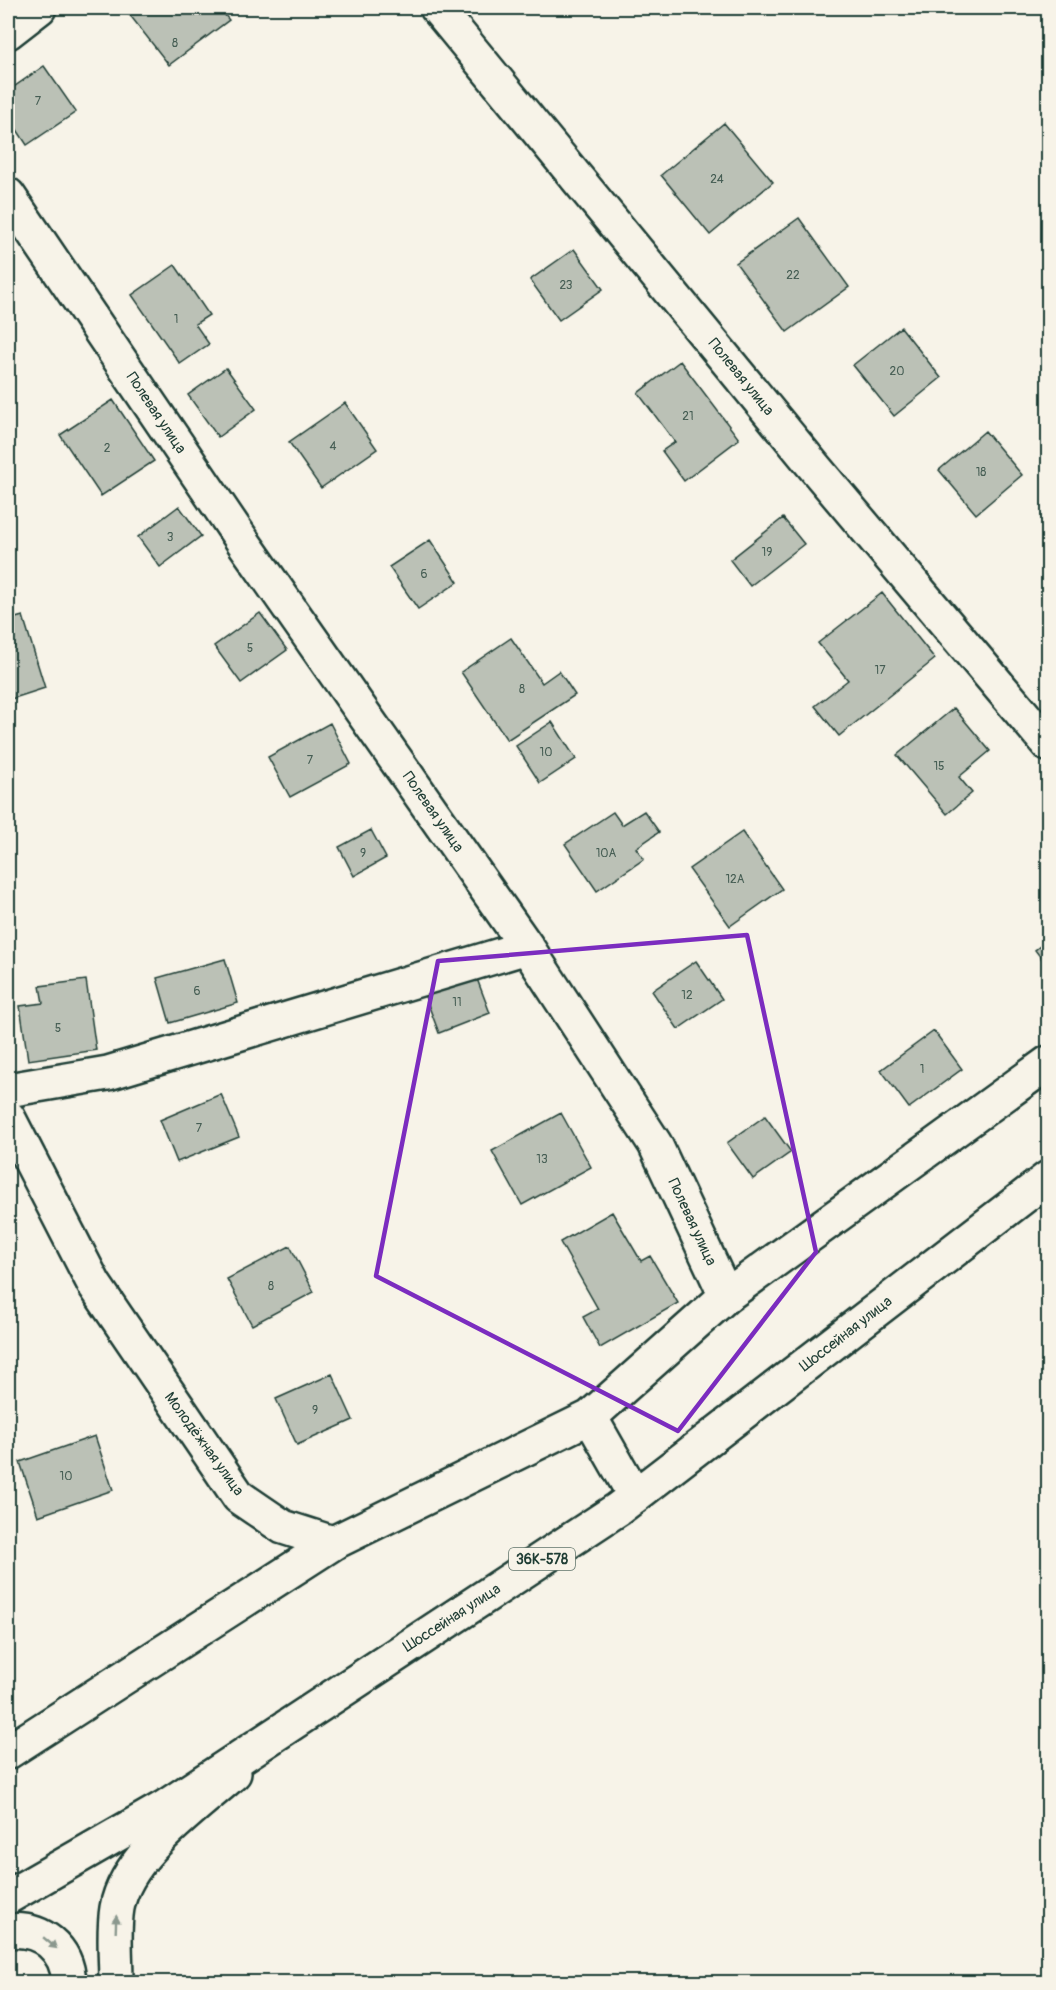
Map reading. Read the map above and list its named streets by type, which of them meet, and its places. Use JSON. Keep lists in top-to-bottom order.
{
  "streets": {
    "street": [
      "Полевая улица",
      "Шоссейная улица",
      "Молодёжная улица",
      "36К-578"
    ]
  },
  "house_numbers": [
    "8",
    "7",
    "24",
    "22",
    "23",
    "1",
    "20",
    "21",
    "4",
    "2",
    "18",
    "3",
    "19",
    "6",
    "5",
    "17",
    "8",
    "10",
    "7",
    "15",
    "9",
    "10А",
    "12А",
    "6",
    "12",
    "11",
    "5",
    "1",
    "7",
    "13",
    "8",
    "9",
    "10"
  ]
}
